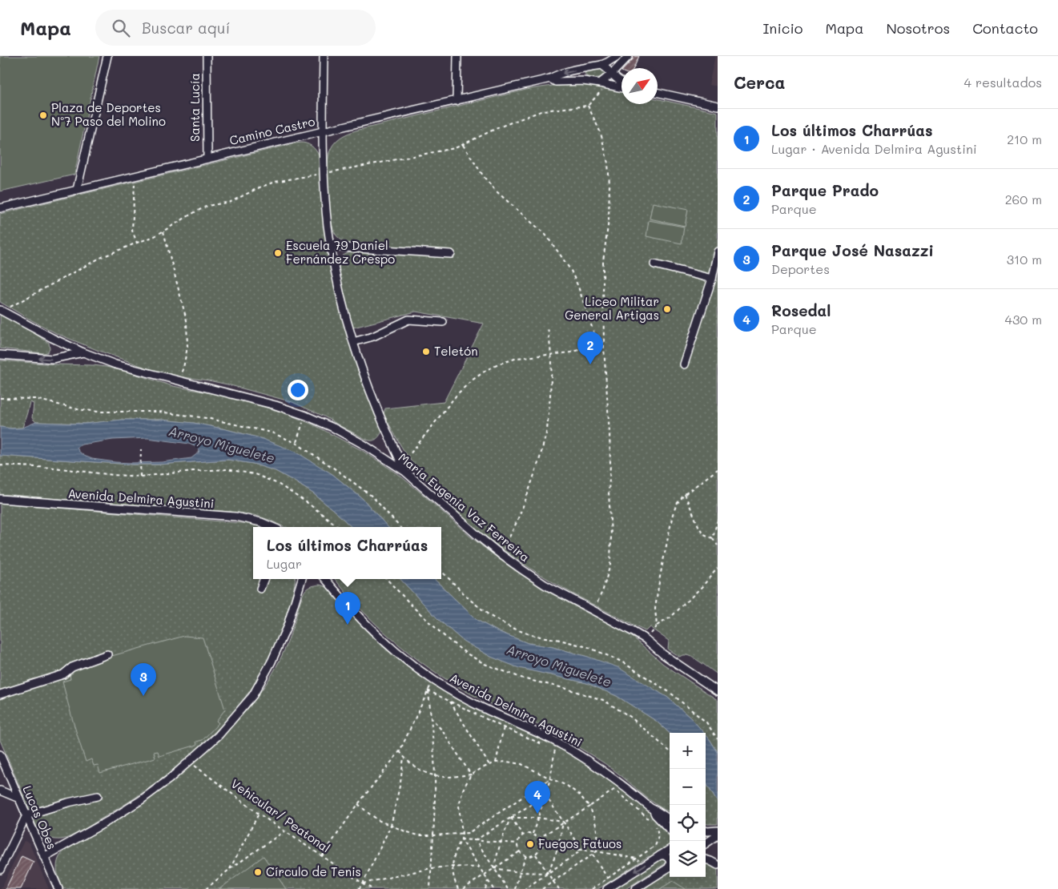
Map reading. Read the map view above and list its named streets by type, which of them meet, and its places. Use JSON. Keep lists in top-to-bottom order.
{
  "streets": {
    "street": [
      "Santa Lucía",
      "Camino Castro",
      "Avenida Delmira Agustini",
      "María Eugenia Vaz Ferreira",
      "Lucas Obes"
    ],
    "path": ["Vehicular/ Peatonal"]
  },
  "crossings": [
    ["Santa Lucía", "Camino Castro"]
  ],
  "water": ["Arroyo Miguelete"],
  "places": [
    "Plaza de Deportes Nº7 Paso del Molino",
    "Escuela 79 Daniel Fernández Crespo",
    "Liceo Militar General Artigas",
    "Teletón",
    "Fuegos Fatuos",
    "Círculo de Tenis"
  ],
  "north": "top right",
  "page": {
    "header": "Mapa",
    "search": "Buscar aquí",
    "nav": [
      "Inicio",
      "Mapa",
      "Nosotros",
      "Contacto"
    ],
    "heading": ["Cerca", "4 resultados"],
    "list": [
      {
        "mark": "1",
        "name": "Los últimos Charrúas",
        "note": "Lugar · Avenida Delmira Agustini",
        "value": "210 m"
      },
      {
        "mark": "2",
        "name": "Parque Prado",
        "note": "Parque",
        "value": "260 m"
      },
      {
        "mark": "3",
        "name": "Parque José Nasazzi",
        "note": "Deportes",
        "value": "310 m"
      },
      {
        "mark": "4",
        "name": "Rosedal",
        "note": "Parque",
        "value": "430 m"
      }
    ],
    "pins": [
      "2",
      "1",
      "3",
      "4"
    ],
    "popup": ["Los últimos Charrúas", "Lugar"],
    "map_buttons": ["+", "−"]
  }
}
